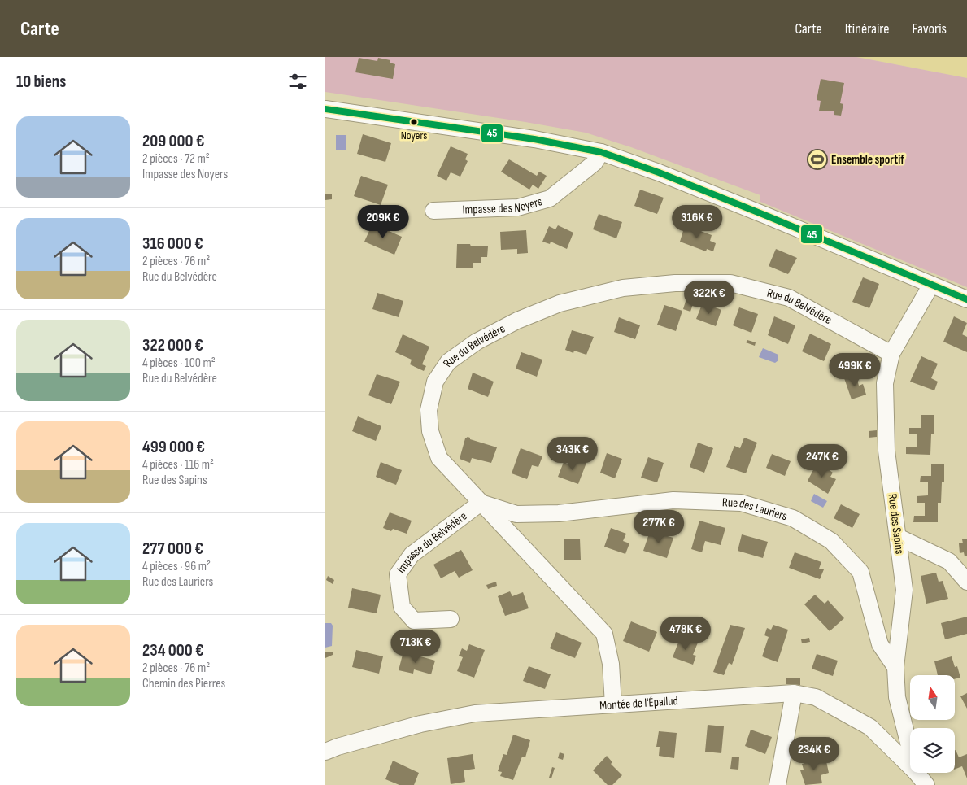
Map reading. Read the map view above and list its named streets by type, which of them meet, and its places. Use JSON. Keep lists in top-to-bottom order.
{
  "streets": {
    "street": [
      "Impasse des Noyers",
      "Rue du Belvédère",
      "Rue des Lauriers",
      "Rue des Sapins",
      "Impasse du Belvédère",
      "Montée de l'Épallud"
    ]
  },
  "crossings": [
    ["Rue du Belvédère", "Rue des Lauriers"],
    ["Rue du Belvédère", "Rue des Sapins"],
    ["Rue du Belvédère", "Impasse du Belvédère"],
    ["Rue du Belvédère", "Montée de l'Épallud"],
    ["Rue des Lauriers", "Rue des Sapins"],
    ["Rue des Lauriers", "Impasse du Belvédère"]
  ],
  "places": {
    "other": ["Noyers"],
    "sports": ["Ensemble sportif"]
  },
  "lines": ["transit line 45"],
  "north": "top",
  "page": {
    "header": "Carte",
    "nav": ["Carte", "Itinéraire", "Favoris"],
    "heading": "10 biens",
    "list": [
      {
        "name": "209 000 €",
        "note": "2 pièces · 72 m² · Impasse des Noyers"
      },
      {
        "name": "316 000 €",
        "note": "2 pièces · 76 m² · Rue du Belvédère"
      },
      {
        "name": "322 000 €",
        "note": "4 pièces · 100 m² · Rue du Belvédère"
      },
      {
        "name": "499 000 €",
        "note": "4 pièces · 116 m² · Rue des Sapins"
      },
      {
        "name": "277 000 €",
        "note": "4 pièces · 96 m² · Rue des Lauriers"
      },
      {
        "name": "234 000 €",
        "note": "2 pièces · 76 m² · Chemin des Pierres"
      }
    ],
    "price": [
      "209K €",
      "316K €",
      "322K €",
      "499K €",
      "343K €",
      "247K €",
      "277K €",
      "478K €",
      "713K €",
      "234K €"
    ]
  }
}
